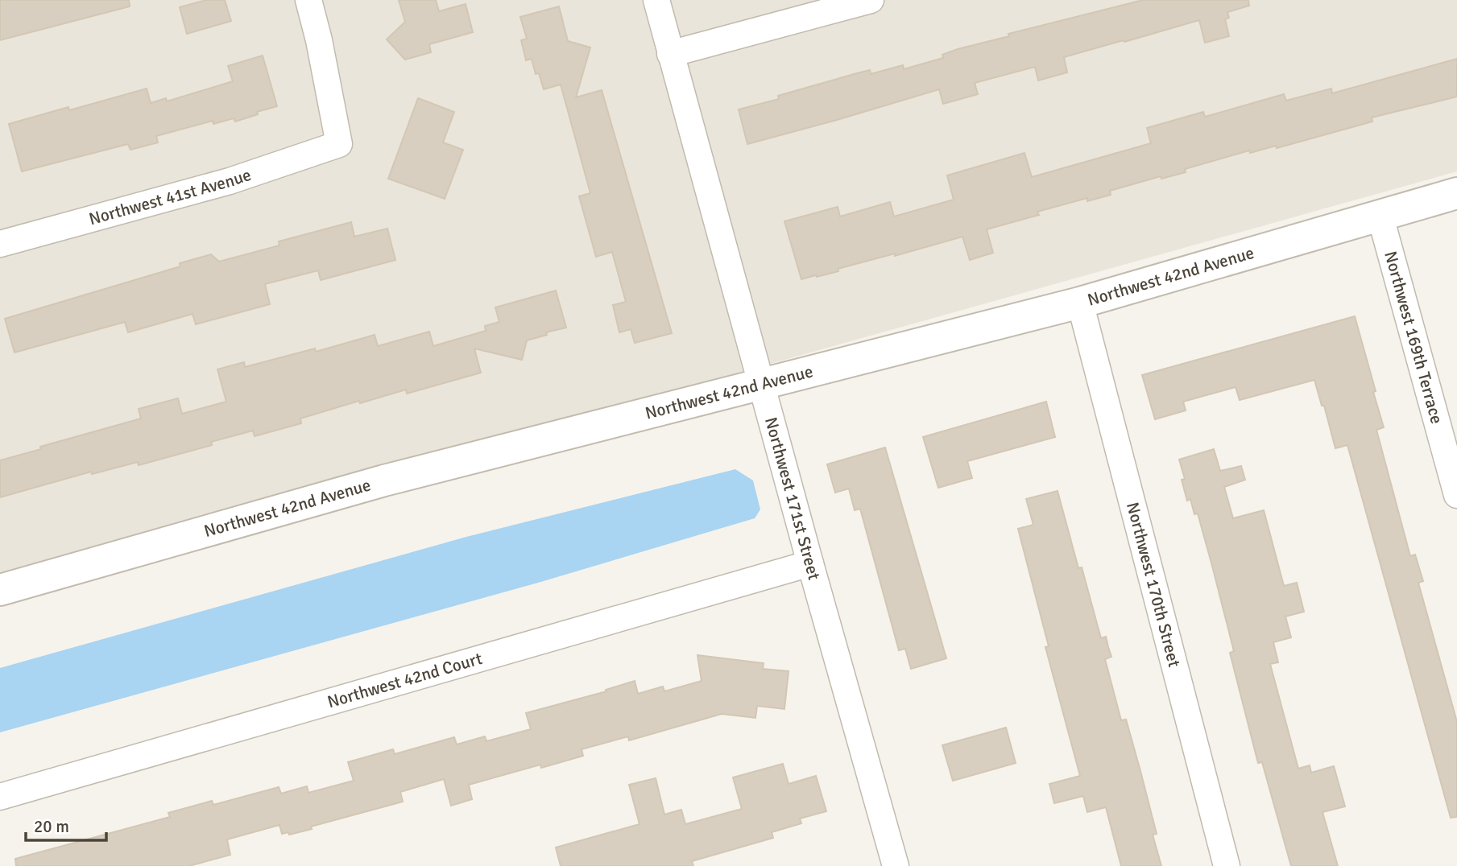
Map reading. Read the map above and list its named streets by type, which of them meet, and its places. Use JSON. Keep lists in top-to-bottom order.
{
  "streets": {
    "street": [
      "Northwest 41st Avenue",
      "Northwest 42nd Avenue",
      "Northwest 169th Terrace",
      "Northwest 171st Street",
      "Northwest 170th Street",
      "Northwest 42nd Court"
    ]
  },
  "crossings": [
    ["Northwest 42nd Avenue", "Northwest 169th Terrace"],
    ["Northwest 42nd Avenue", "Northwest 171st Street"],
    ["Northwest 42nd Avenue", "Northwest 170th Street"],
    ["Northwest 171st Street", "Northwest 42nd Court"]
  ],
  "scale_bar": "20 m"
}
